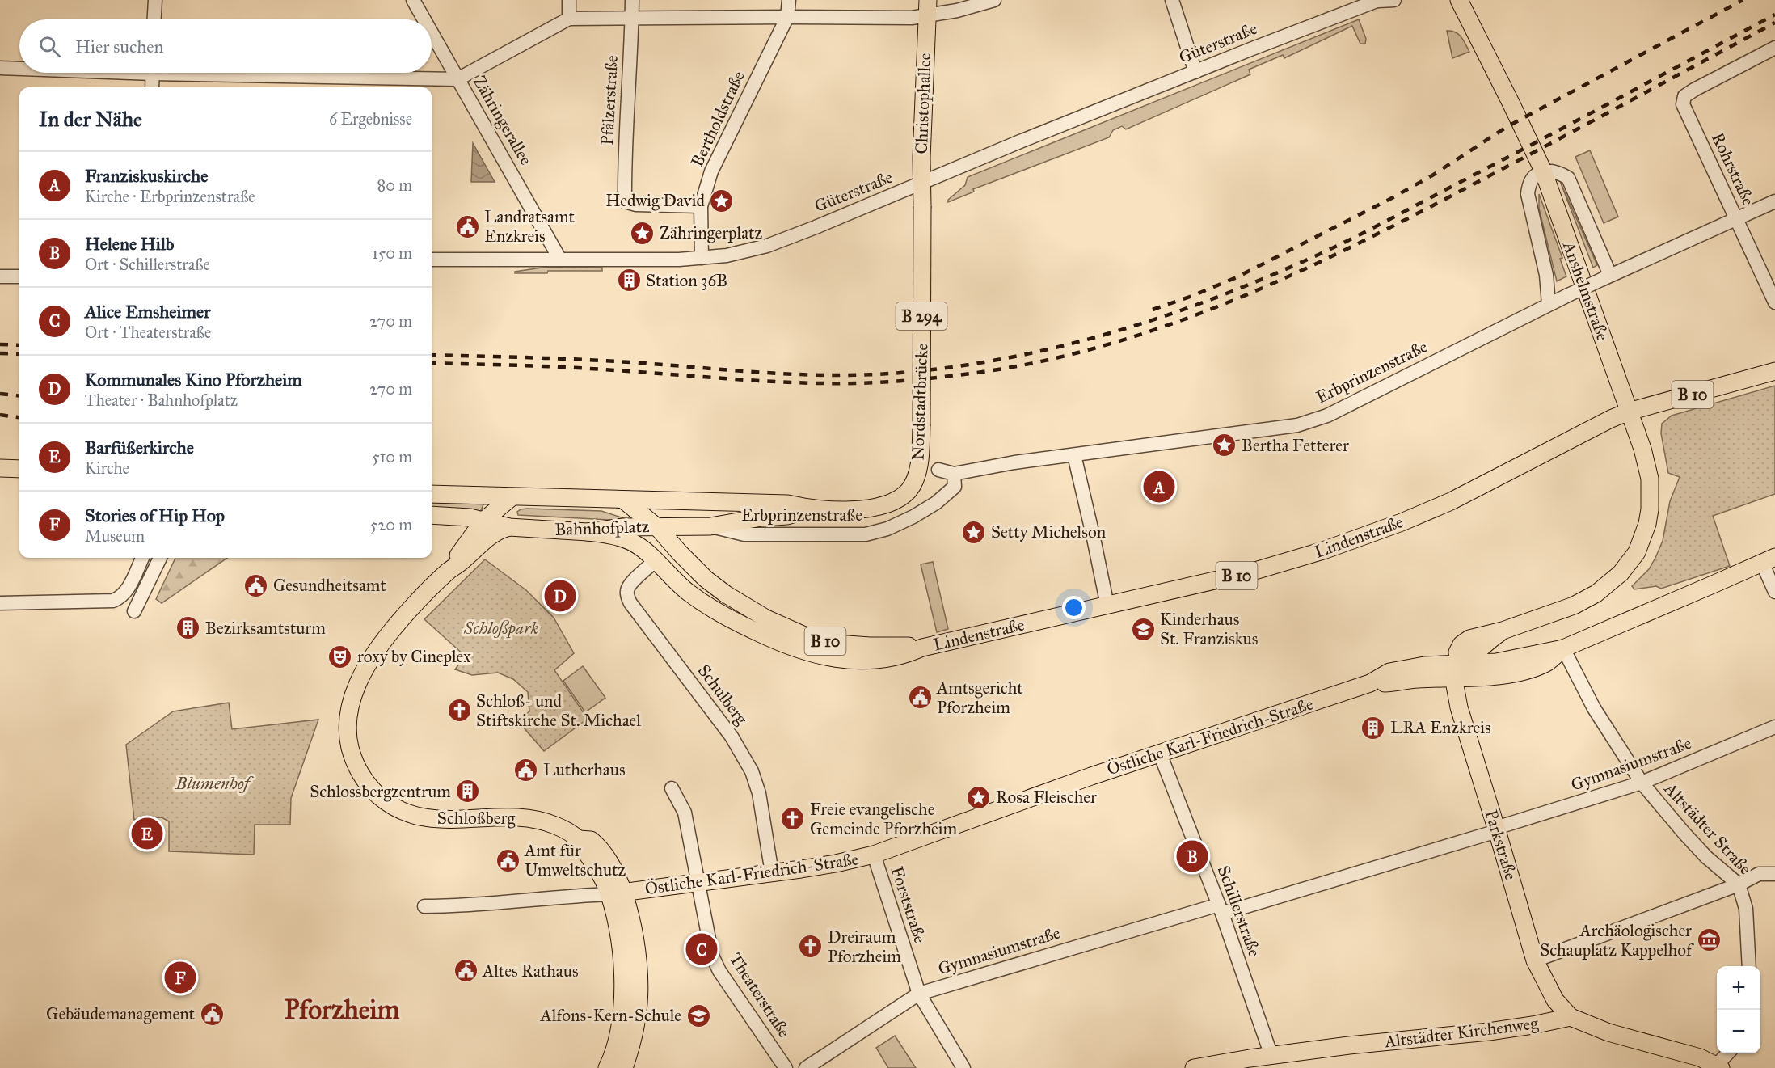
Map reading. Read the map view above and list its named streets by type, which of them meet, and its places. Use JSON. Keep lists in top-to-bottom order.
{
  "streets": {
    "main road": [
      "Christophallee",
      "Anshelmstraße",
      "B 294",
      "B 10",
      "Nordstadtbrücke",
      "Bahnhofplatz",
      "Lindenstraße",
      "Östliche Karl-Friedrich-Straße",
      "Schloßberg",
      "Parkstraße",
      "Altstädter Kirchenweg"
    ],
    "street": [
      "Güterstraße",
      "Pfälzerstraße",
      "Bertholdstraße",
      "Zähringerallee",
      "Rohrstraße",
      "Erbprinzenstraße",
      "Schulberg",
      "Gymnasiumstraße",
      "Altstädter Straße",
      "Forststraße",
      "Schillerstraße",
      "Theaterstraße"
    ]
  },
  "crossings": [
    ["Güterstraße", "Christophallee"],
    ["Güterstraße", "Bertholdstraße"],
    ["Güterstraße", "Zähringerallee"],
    ["Pfälzerstraße", "Bertholdstraße"],
    ["Christophallee", "Nordstadtbrücke"],
    ["Rohrstraße", "Erbprinzenstraße"],
    ["Anshelmstraße", "Erbprinzenstraße"],
    ["Anshelmstraße", "Lindenstraße"],
    ["B 294", "Erbprinzenstraße"],
    ["B 294", "Nordstadtbrücke"],
    ["B 294", "Bahnhofplatz"],
    ["B 294", "Lindenstraße"],
    ["Bahnhofplatz", "Lindenstraße"],
    ["Bahnhofplatz", "Schloßberg"],
    ["Lindenstraße", "Schulberg"],
    ["Schulberg", "Östliche Karl-Friedrich-Straße"],
    ["Östliche Karl-Friedrich-Straße", "Schloßberg"],
    ["Östliche Karl-Friedrich-Straße", "Altstädter Straße"],
    ["Östliche Karl-Friedrich-Straße", "Parkstraße"],
    ["Östliche Karl-Friedrich-Straße", "Forststraße"],
    ["Östliche Karl-Friedrich-Straße", "Schillerstraße"],
    ["Östliche Karl-Friedrich-Straße", "Theaterstraße"],
    ["Gymnasiumstraße", "Altstädter Straße"],
    ["Gymnasiumstraße", "Parkstraße"],
    ["Gymnasiumstraße", "Forststraße"],
    ["Gymnasiumstraße", "Schillerstraße"],
    ["Parkstraße", "Altstädter Kirchenweg"],
    ["Schillerstraße", "Altstädter Kirchenweg"]
  ],
  "districts": ["Pforzheim"],
  "parks": ["Schloßpark", "Blumenhof"],
  "places": {
    "place": [
      "Hedwig David",
      "Zähringerplatz",
      "Bertha Fetterer",
      "Setty Michelson",
      "Rosa Fleischer"
    ],
    "public building": [
      "Landratsamt Enzkreis",
      "Gesundheitsamt",
      "Amtsgericht Pforzheim",
      "Lutherhaus",
      "Amt für Umweltschutz",
      "Altes Rathaus",
      "Gebäudemanagement"
    ],
    "building": [
      "Station 36B",
      "Bezirksamtsturm",
      "LRA Enzkreis",
      "Schlossbergzentrum"
    ],
    "school or university": ["Kinderhaus St. Franziskus", "Alfons-Kern-Schule"],
    "theatre": ["roxy by Cineplex"],
    "church": ["Schloß- und Stiftskirche St. Michael", "Freie evangelische Gemeinde Pforzheim", "Dreiraum Pforzheim"],
    "museum": ["Archäologischer Schauplatz Kappelhof"]
  },
  "page": {
    "search": "Hier suchen",
    "heading": ["In der Nähe", "6 Ergebnisse"],
    "list": [
      {
        "mark": "A",
        "name": "Franziskuskirche",
        "note": "Kirche · Erbprinzenstraße",
        "value": "80 m"
      },
      {
        "mark": "B",
        "name": "Helene Hilb",
        "note": "Ort · Schillerstraße",
        "value": "150 m"
      },
      {
        "mark": "C",
        "name": "Alice Emsheimer",
        "note": "Ort · Theaterstraße",
        "value": "270 m"
      },
      {
        "mark": "D",
        "name": "Kommunales Kino Pforzheim",
        "note": "Theater · Bahnhofplatz",
        "value": "270 m"
      },
      {
        "mark": "E",
        "name": "Barfüßerkirche",
        "note": "Kirche",
        "value": "510 m"
      },
      {
        "mark": "F",
        "name": "Stories of Hip Hop",
        "note": "Museum",
        "value": "520 m"
      }
    ],
    "pins": [
      "A",
      "D",
      "E",
      "B",
      "C",
      "F"
    ],
    "map_buttons": ["+", "−"]
  }
}
